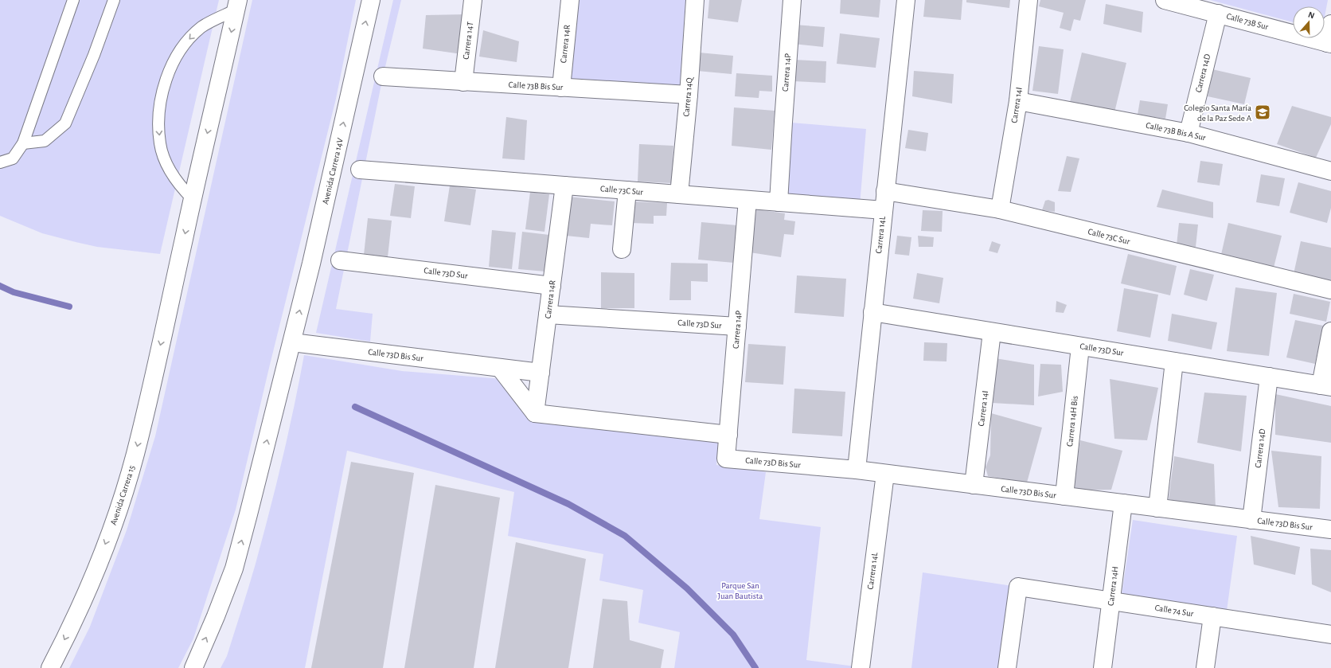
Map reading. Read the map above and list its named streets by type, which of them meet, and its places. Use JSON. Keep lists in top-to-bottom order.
{
  "streets": {
    "main road": [
      "Calle 73B Sur",
      "Carrera 14T",
      "Carrera 14R",
      "Carrera 14P",
      "Carrera 14D",
      "Calle 73B Bis Sur",
      "Carrera 14Q",
      "Carrera 14I",
      "Calle 73B Bis A Sur",
      "Avenida Carrera 14V",
      "Calle 73C Sur",
      "Carrera 14L",
      "Calle 73D Sur",
      "Calle 73D Bis Sur",
      "Carrera 14H Bis",
      "Avenida Carrera 15",
      "Carrera 14H",
      "Calle 74 Sur"
    ]
  },
  "crossings": [
    ["Calle 73B Sur", "Carrera 14D"],
    ["Carrera 14T", "Calle 73B Bis Sur"],
    ["Carrera 14R", "Calle 73B Bis Sur"],
    ["Carrera 14R", "Calle 73C Sur"],
    ["Carrera 14R", "Calle 73D Sur"],
    ["Carrera 14R", "Calle 73D Bis Sur"],
    ["Carrera 14P", "Calle 73C Sur"],
    ["Carrera 14P", "Calle 73D Sur"],
    ["Carrera 14P", "Calle 73D Bis Sur"],
    ["Carrera 14D", "Calle 73B Bis A Sur"],
    ["Carrera 14D", "Calle 73D Sur"],
    ["Carrera 14D", "Calle 73D Bis Sur"],
    ["Calle 73B Bis Sur", "Carrera 14Q"],
    ["Carrera 14Q", "Calle 73C Sur"],
    ["Carrera 14I", "Calle 73B Bis A Sur"],
    ["Carrera 14I", "Calle 73C Sur"],
    ["Carrera 14I", "Calle 73D Sur"],
    ["Carrera 14I", "Calle 73D Bis Sur"],
    ["Avenida Carrera 14V", "Calle 73D Bis Sur"],
    ["Calle 73C Sur", "Carrera 14L"],
    ["Carrera 14L", "Calle 73D Sur"],
    ["Carrera 14L", "Calle 73D Bis Sur"],
    ["Calle 73D Sur", "Carrera 14H Bis"],
    ["Calle 73D Bis Sur", "Carrera 14H Bis"],
    ["Calle 73D Bis Sur", "Carrera 14H"],
    ["Carrera 14H", "Calle 74 Sur"]
  ],
  "parks": ["Parque San Juan Bautista"],
  "places": {
    "school or university": ["Colegio Santa María de la Paz Sede A"]
  },
  "north": "top"
}
